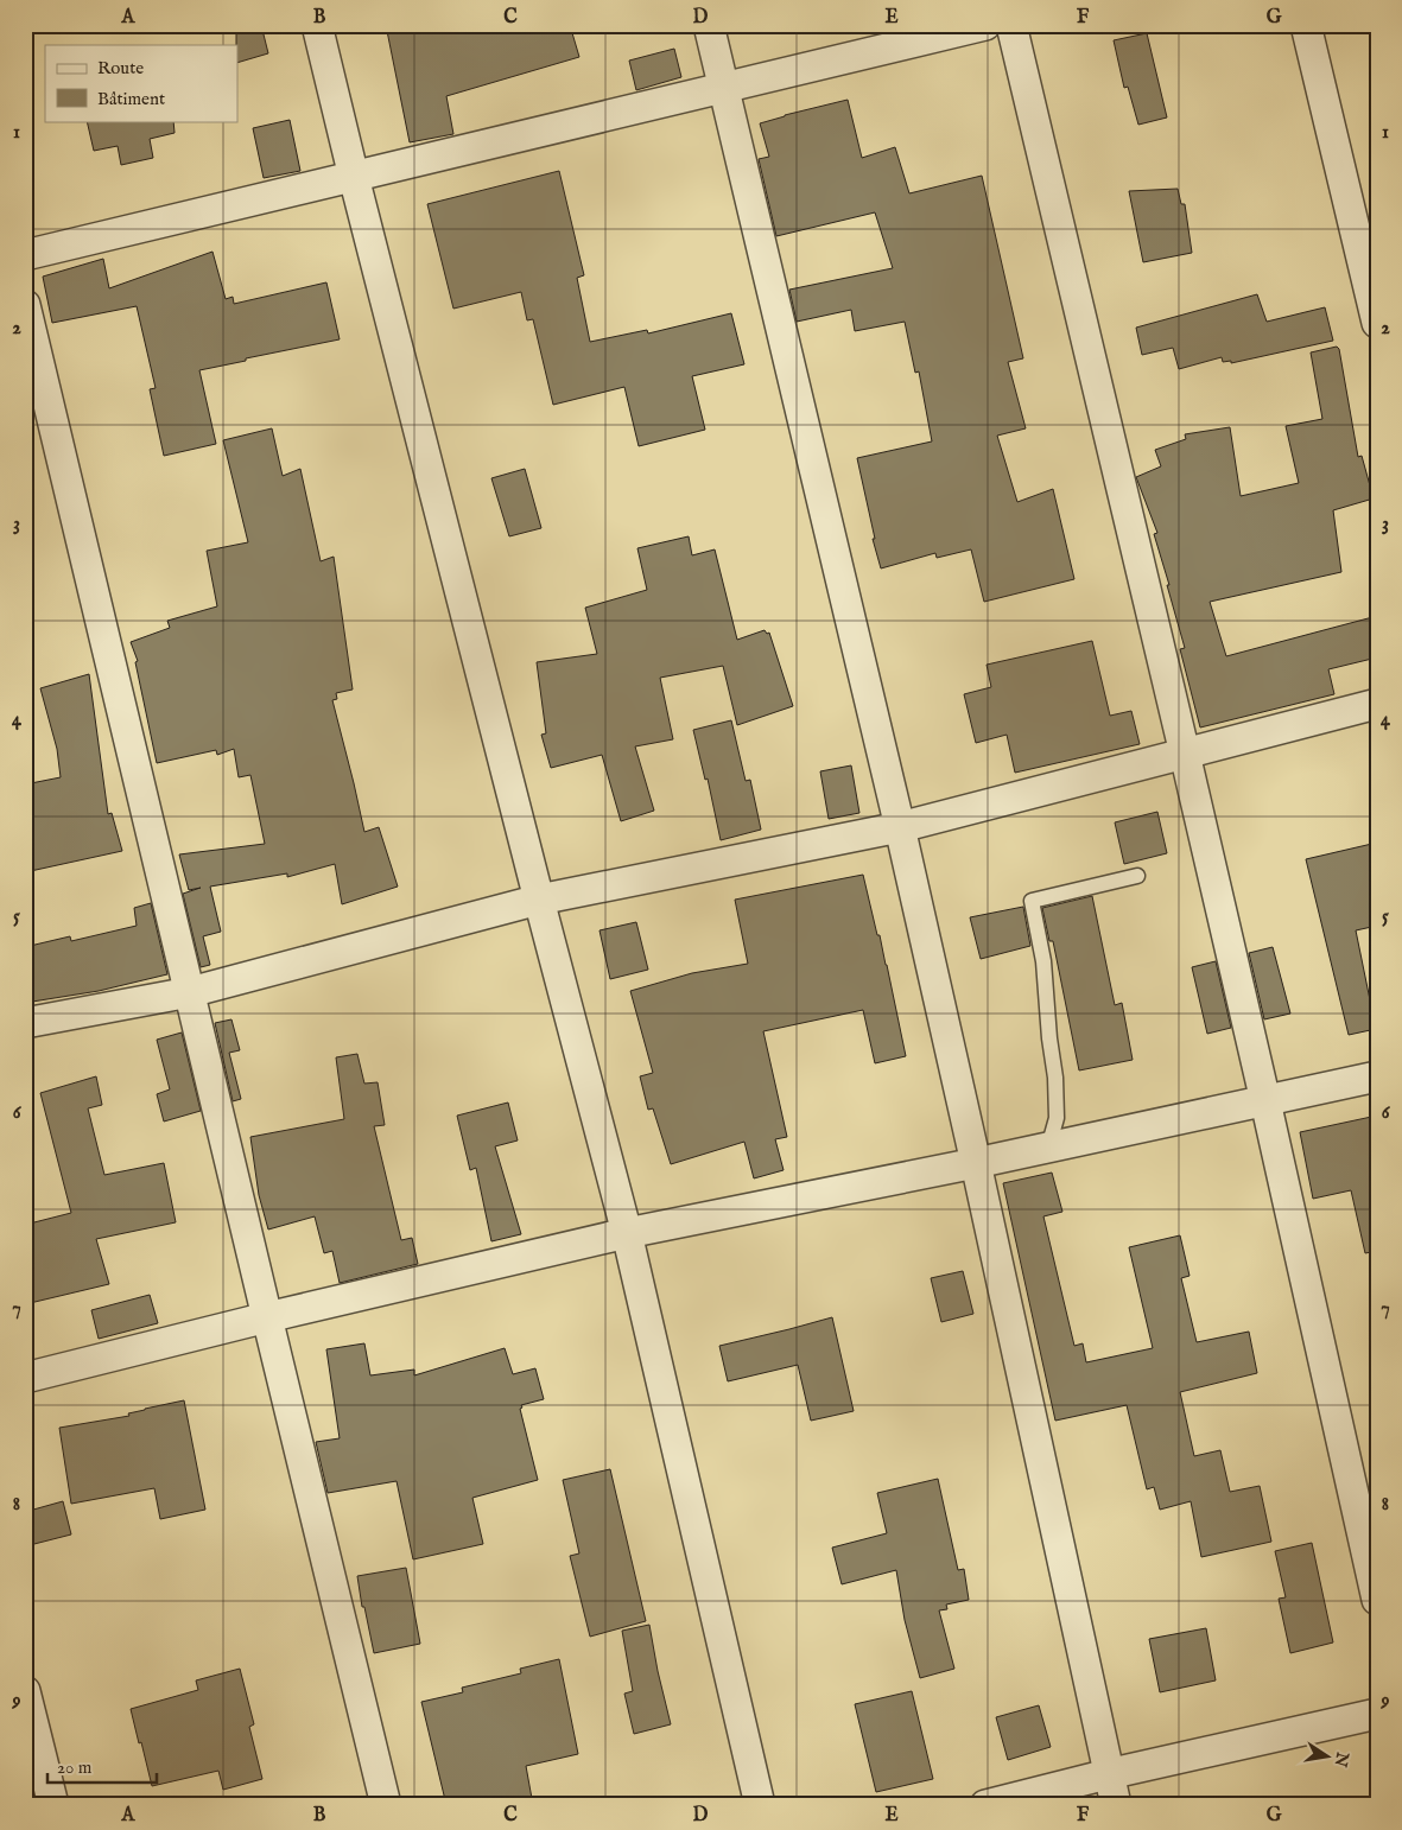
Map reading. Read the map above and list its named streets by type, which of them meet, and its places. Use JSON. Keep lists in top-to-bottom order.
{
  "legend": ["Route", "Bâtiment"],
  "scale_bar": "20 m",
  "north": "right",
  "grid": {
    "columns": [
      "A",
      "B",
      "C",
      "D",
      "E",
      "F",
      "G"
    ],
    "rows": [
      "1",
      "2",
      "3",
      "4",
      "5",
      "6",
      "7",
      "8",
      "9"
    ]
  }
}
